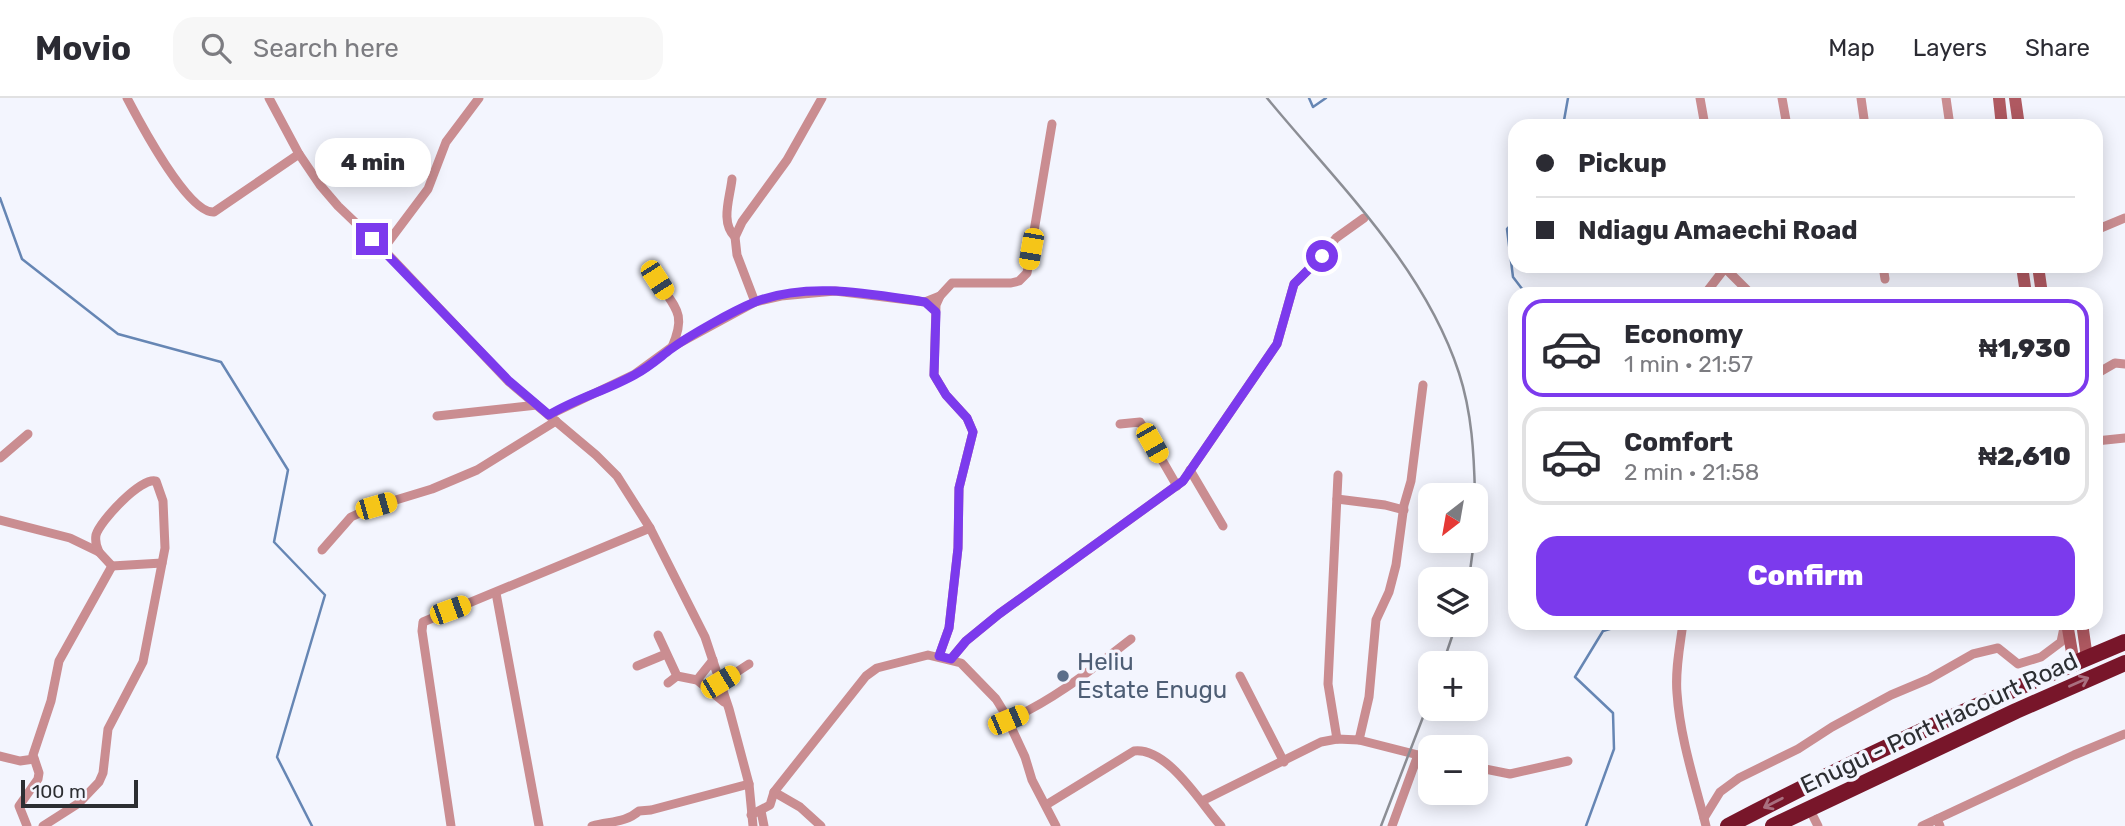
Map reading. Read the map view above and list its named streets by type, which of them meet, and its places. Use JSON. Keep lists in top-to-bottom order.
{
  "streets": {
    "highway": ["Enugu - Port Hacourt Road"]
  },
  "places": ["Heliu Estate Enugu"],
  "scale_bar": "100 m",
  "north": "bottom left",
  "page": {
    "header": "Movio",
    "search": "Search here",
    "nav": ["Map", "Layers", "Share"],
    "banner": ["Pickup", "Ndiagu Amaechi Road"],
    "bubble": "4 min",
    "list": [
      {
        "name": "Economy",
        "note": "1 min · 21:57",
        "value": "₦1,930"
      },
      {
        "name": "Comfort",
        "note": "2 min · 21:58",
        "value": "₦2,610"
      }
    ],
    "map_buttons": ["+", "−"],
    "buttons": "Confirm",
    "scale": "100 m"
  }
}
